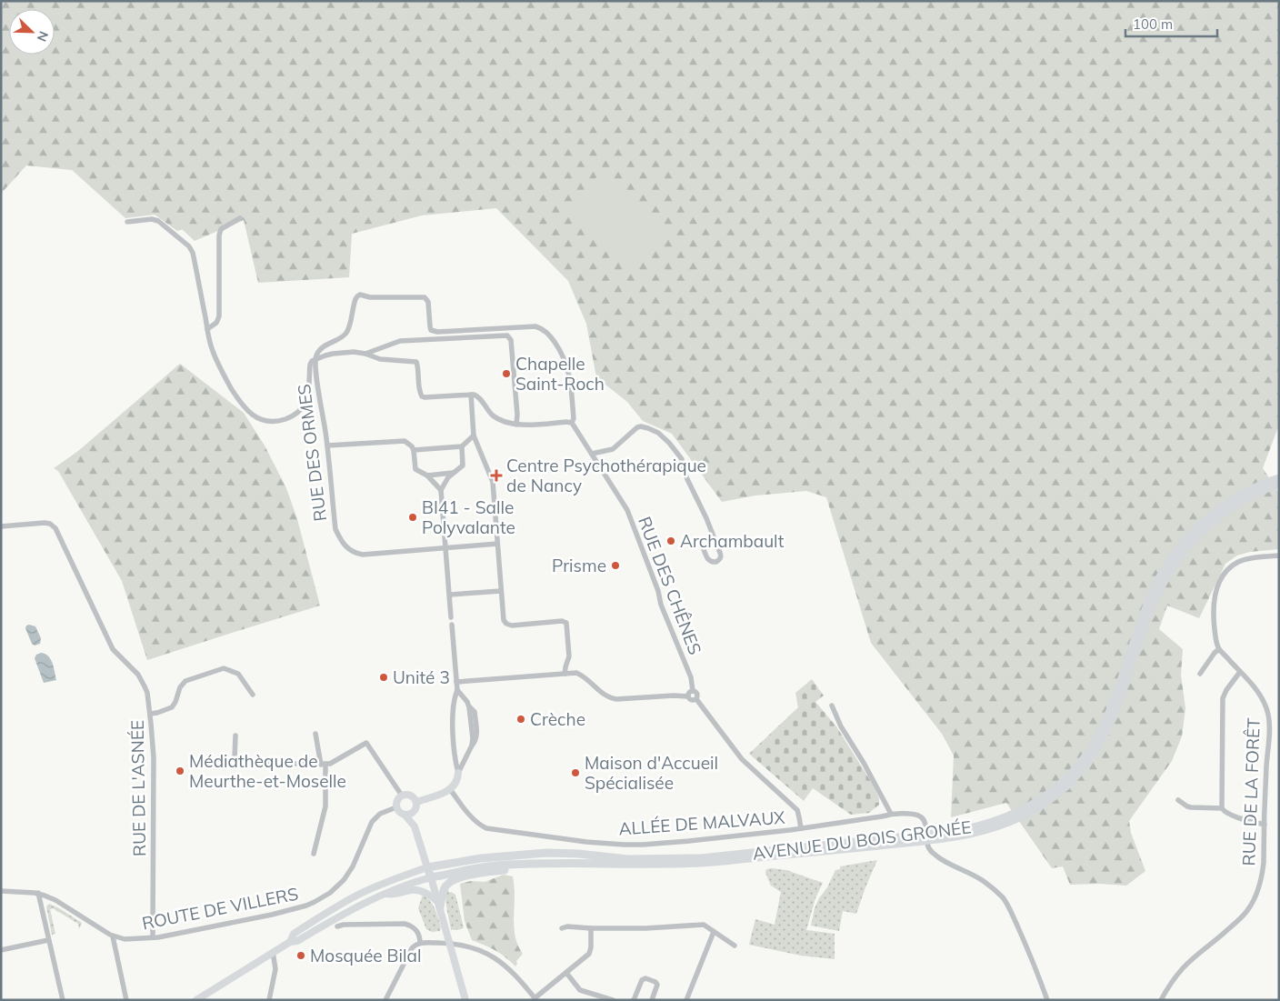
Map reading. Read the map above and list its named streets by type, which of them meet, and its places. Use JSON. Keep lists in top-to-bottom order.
{
  "streets": {
    "main road": ["AVENUE DU BOIS GRONÉE"],
    "street": [
      "RUE DES ORMES",
      "RUE DES CHÊNES",
      "RUE DE L'ASNÉE",
      "RUE DE LA FORÊT",
      "ALLÉE DE MALVAUX",
      "ROUTE DE VILLERS"
    ]
  },
  "crossings": [
    ["RUE DE L'ASNÉE", "ROUTE DE VILLERS"]
  ],
  "places": {
    "other": [
      "Chapelle Saint-Roch",
      "BI41 - Salle Polyvalante",
      "Archambault",
      "Prisme",
      "Unité 3",
      "Crèche",
      "Médiathèque de Meurthe-et-Moselle",
      "Maison d'Accueil Spécialisée",
      "Mosquée Bilal"
    ],
    "health": ["Centre Psychothérapique de Nancy"]
  },
  "scale_bar": "100 m",
  "north": "bottom right"
}
